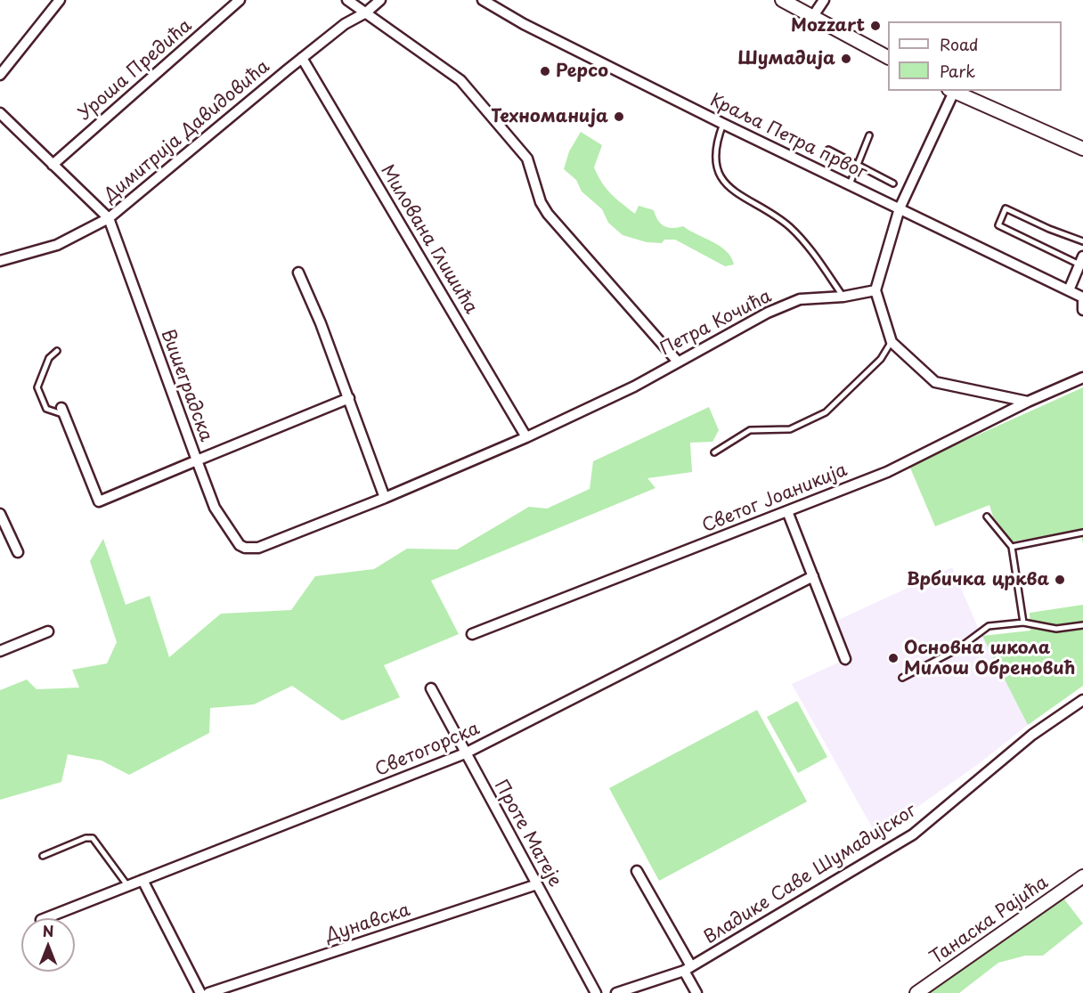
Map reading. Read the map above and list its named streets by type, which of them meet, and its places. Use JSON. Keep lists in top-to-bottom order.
{
  "streets": {
    "street": [
      "Уроша Предића",
      "Димитрија Давидовића",
      "Краља Петра првог",
      "Милована Глишића",
      "Петра Кочића",
      "Вишеградска",
      "Светог Јоаникија",
      "Светогорска",
      "Проте Матеје",
      "Владике Саве Шумадијског",
      "Танаска Рајића",
      "Дунавска"
    ]
  },
  "crossings": [
    ["Димитрија Давидовића", "Милована Глишића"],
    ["Димитрија Давидовића", "Вишеградска"],
    ["Милована Глишића", "Петра Кочића"],
    ["Петра Кочића", "Вишеградска"],
    ["Светогорска", "Проте Матеје"],
    ["Проте Матеје", "Дунавска"]
  ],
  "places": [
    "Mozzart",
    "Шумадија",
    "Pepco",
    "Техноманија",
    "Врбичка црква",
    "Основна школа Милош Обреновић"
  ],
  "legend": ["Road", "Park"],
  "north": "top"
}
